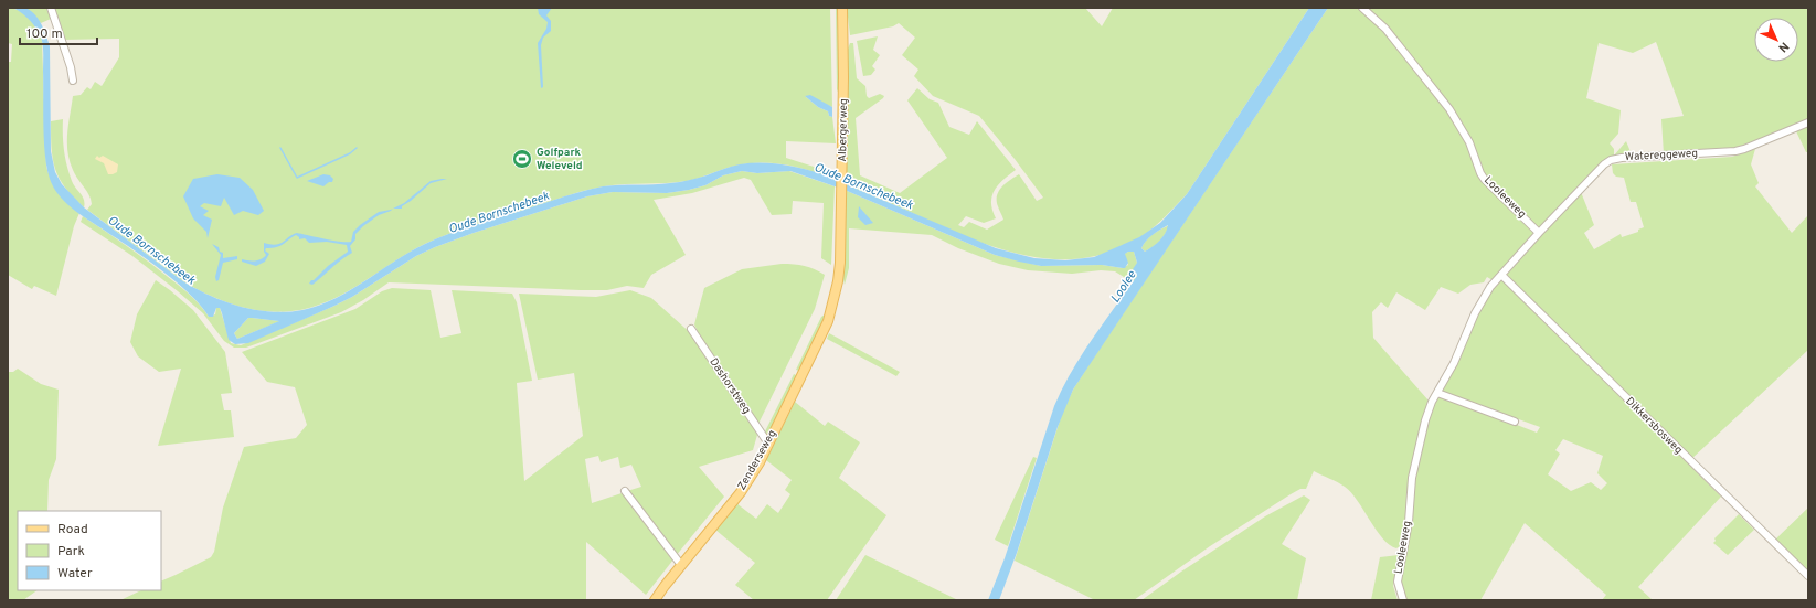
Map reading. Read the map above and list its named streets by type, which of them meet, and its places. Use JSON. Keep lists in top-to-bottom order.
{
  "streets": {
    "main road": ["Albergerweg", "Zenderseweg"],
    "street": [
      "Watereggeweg",
      "Looleeweg",
      "Dashorstweg",
      "Dikkersbosweg"
    ]
  },
  "crossings": [
    ["Albergerweg", "Zenderseweg"],
    ["Watereggeweg", "Looleeweg"],
    ["Looleeweg", "Dikkersbosweg"],
    ["Dashorstweg", "Zenderseweg"]
  ],
  "water": ["Oude Bornschebeek", "Loolee"],
  "places": {
    "sports": ["Golfpark Weleveld"]
  },
  "legend": ["Road", "Park", "Water"],
  "scale_bar": "100 m",
  "north": "bottom right"
}
